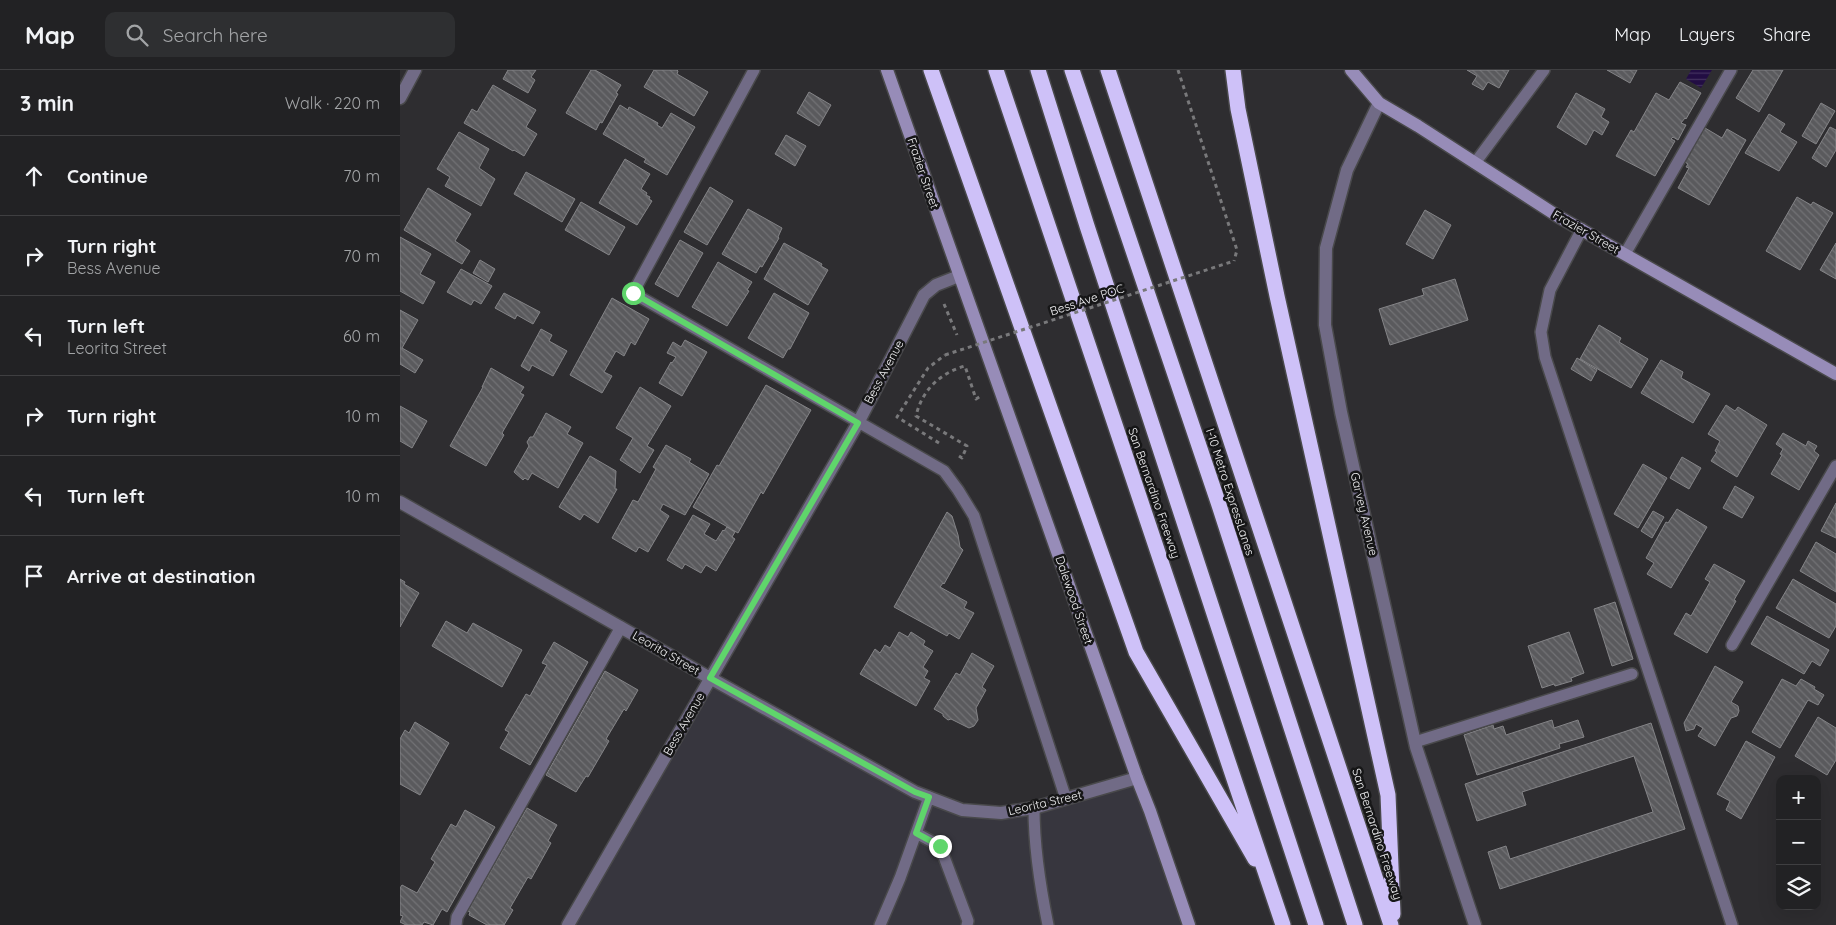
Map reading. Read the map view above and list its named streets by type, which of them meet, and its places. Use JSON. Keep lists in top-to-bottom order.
{
  "streets": {
    "highway": ["I-10 Metro ExpressLanes", "San Bernardino Freeway"],
    "street": [
      "Frazier Street",
      "Bess Avenue",
      "Garvey Avenue",
      "Dalewood Street",
      "Leorita Street"
    ],
    "path": ["Bess Ave POC"]
  },
  "crossings": [
    ["Frazier Street", "Bess Avenue"],
    ["Frazier Street", "Garvey Avenue"],
    ["Frazier Street", "Dalewood Street"],
    ["Bess Avenue", "Dalewood Street"],
    ["Bess Avenue", "Leorita Street"],
    ["Dalewood Street", "Leorita Street"]
  ],
  "page": {
    "header": "Map",
    "search": "Search here",
    "nav": ["Map", "Layers", "Share"],
    "heading": ["3 min", "Walk · 220 m"],
    "list": [
      ["Continue", "70 m"],
      ["Turn right", "Bess Avenue", "70 m"],
      ["Turn left", "Leorita Street", "60 m"],
      ["Turn right", "10 m"],
      ["Turn left", "10 m"],
      "Arrive at destination"
    ],
    "map_buttons": ["+", "−"]
  }
}
